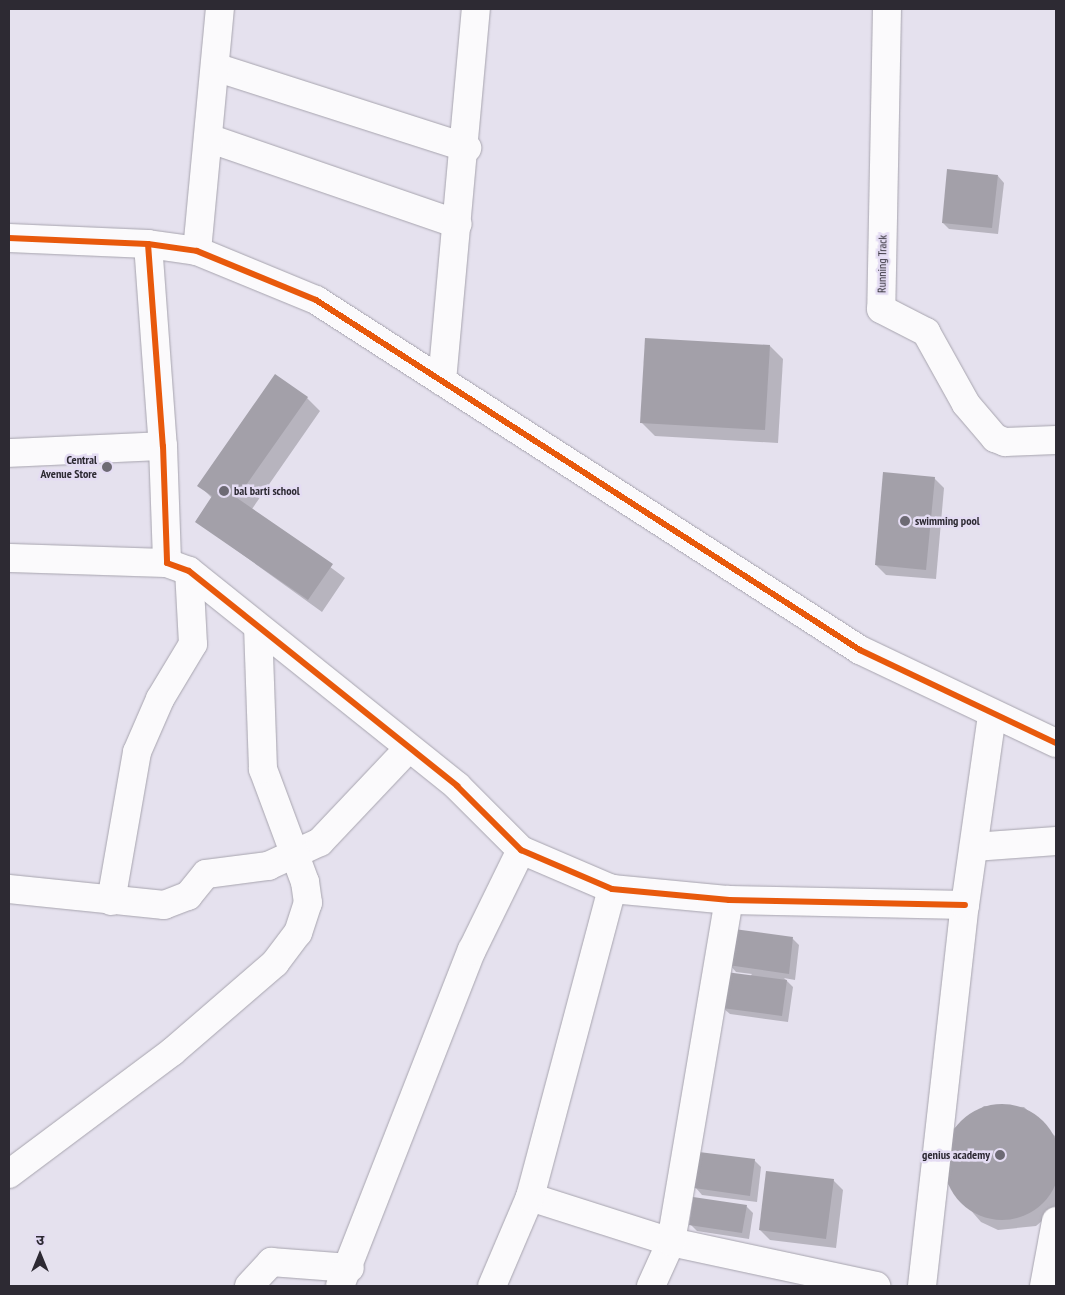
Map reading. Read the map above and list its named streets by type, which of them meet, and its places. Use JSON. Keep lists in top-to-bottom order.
{
  "streets": {
    "street": ["Running Track"]
  },
  "places": [
    "Central Avenue Store",
    "bal barti school",
    "swimming pool",
    "genius academy"
  ],
  "north": "top"
}
